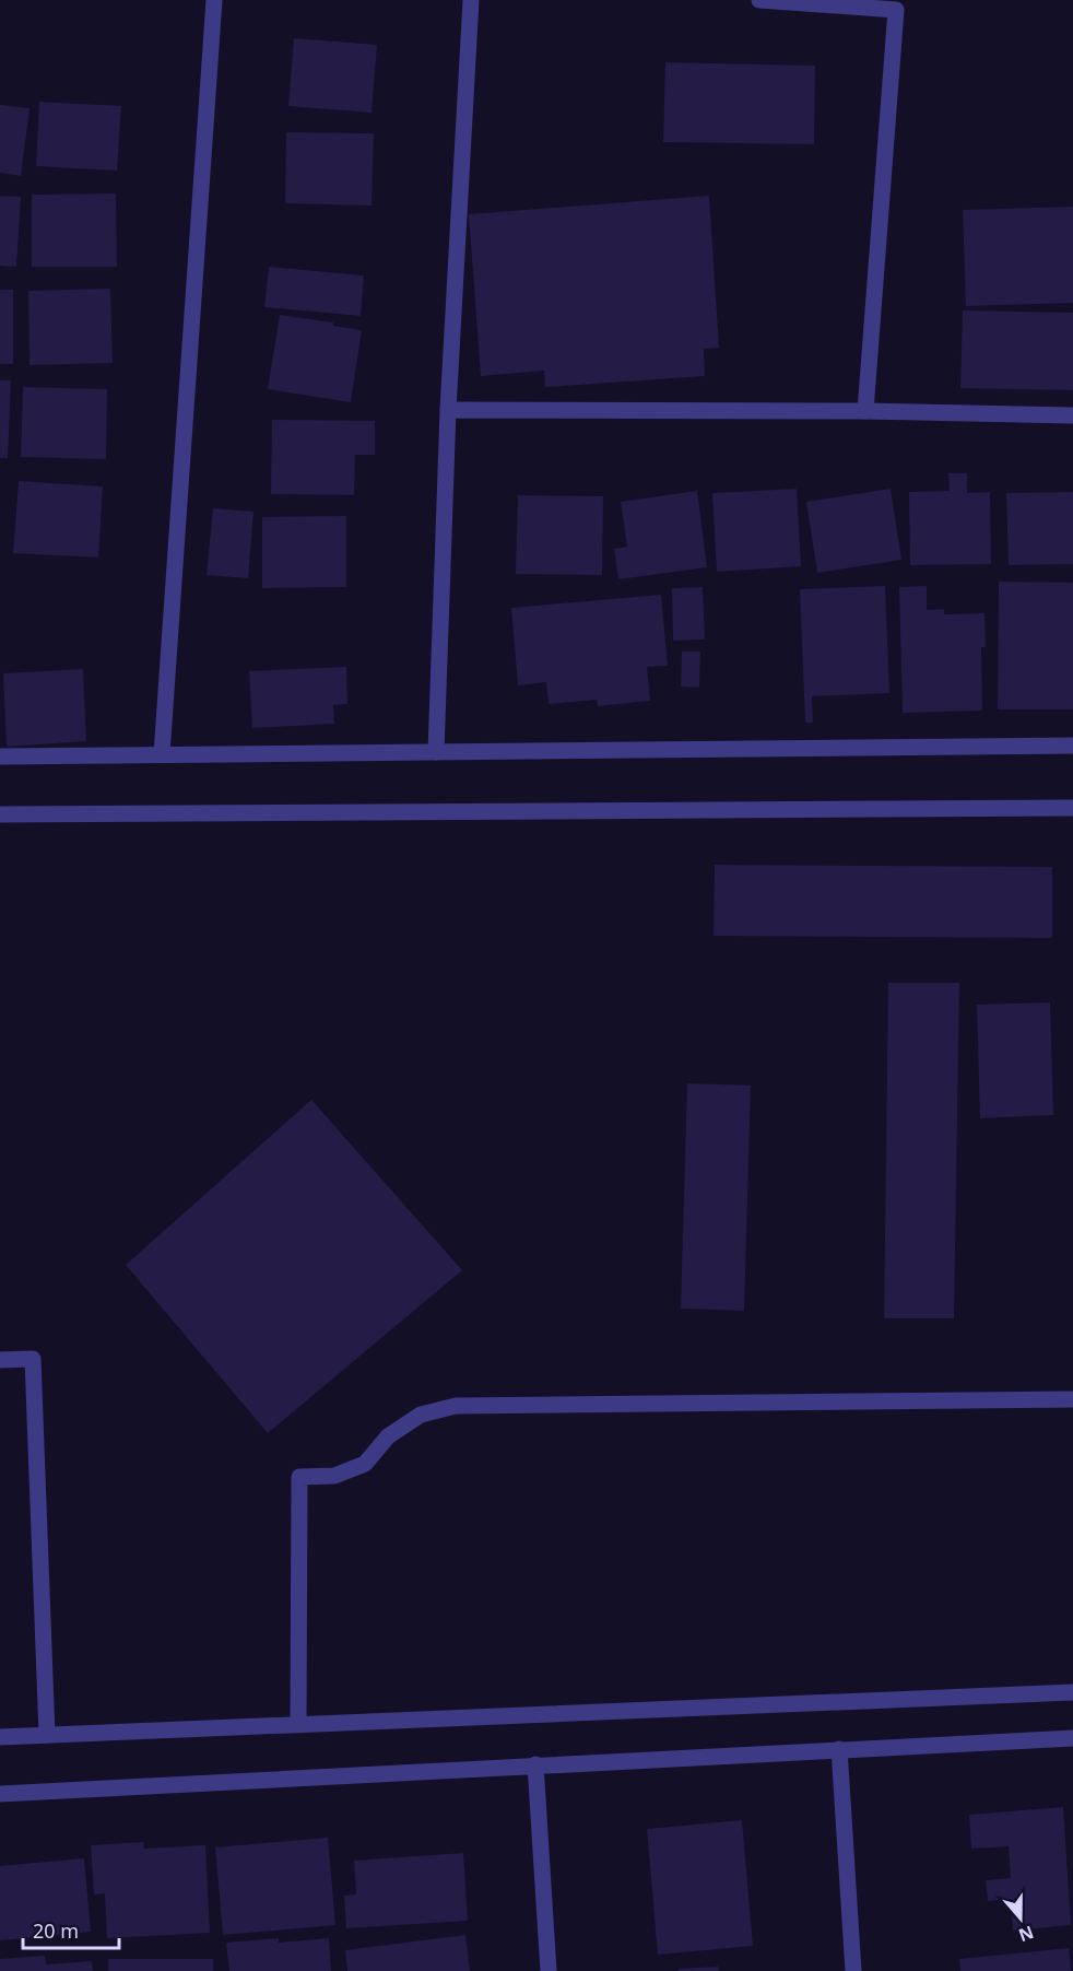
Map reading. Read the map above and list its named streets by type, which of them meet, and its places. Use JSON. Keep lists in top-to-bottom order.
{
  "scale_bar": "20 m",
  "north": "bottom"
}
